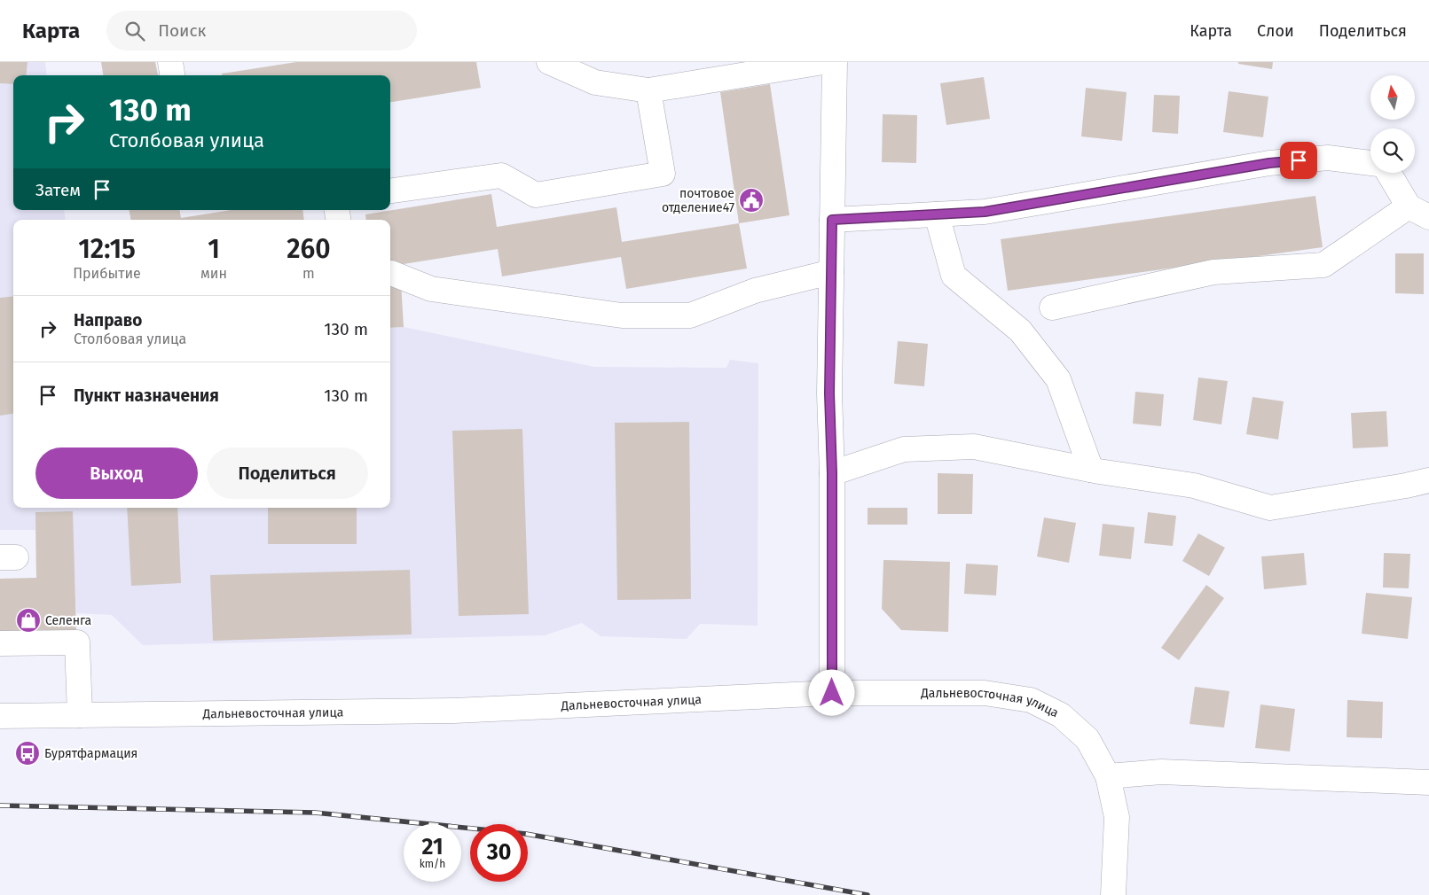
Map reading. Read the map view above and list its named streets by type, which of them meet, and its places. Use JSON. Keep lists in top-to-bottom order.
{
  "streets": {
    "street": ["Дальневосточная улица"]
  },
  "places": {
    "public building": ["почтовое отделение47"],
    "shop": ["Селенга"],
    "bus stop": ["Бурятфармация"]
  },
  "north": "top",
  "page": {
    "header": "Карта",
    "search": "Поиск",
    "nav": ["Карта", "Слои", "Поделиться"],
    "turn": ["130 m", "Столбовая улица"],
    "then": "Затем",
    "eta": [
      "12:15",
      "Прибытие",
      "1",
      "мин",
      "260",
      "m"
    ],
    "list": [
      {
        "name": "Направо",
        "note": "Столбовая улица",
        "value": "130 m"
      },
      {
        "name": "Пункт назначения",
        "value": "130 m"
      }
    ],
    "buttons": ["Выход", "Поделиться"],
    "speed": "21 km/h",
    "limit": "30"
  }
}
